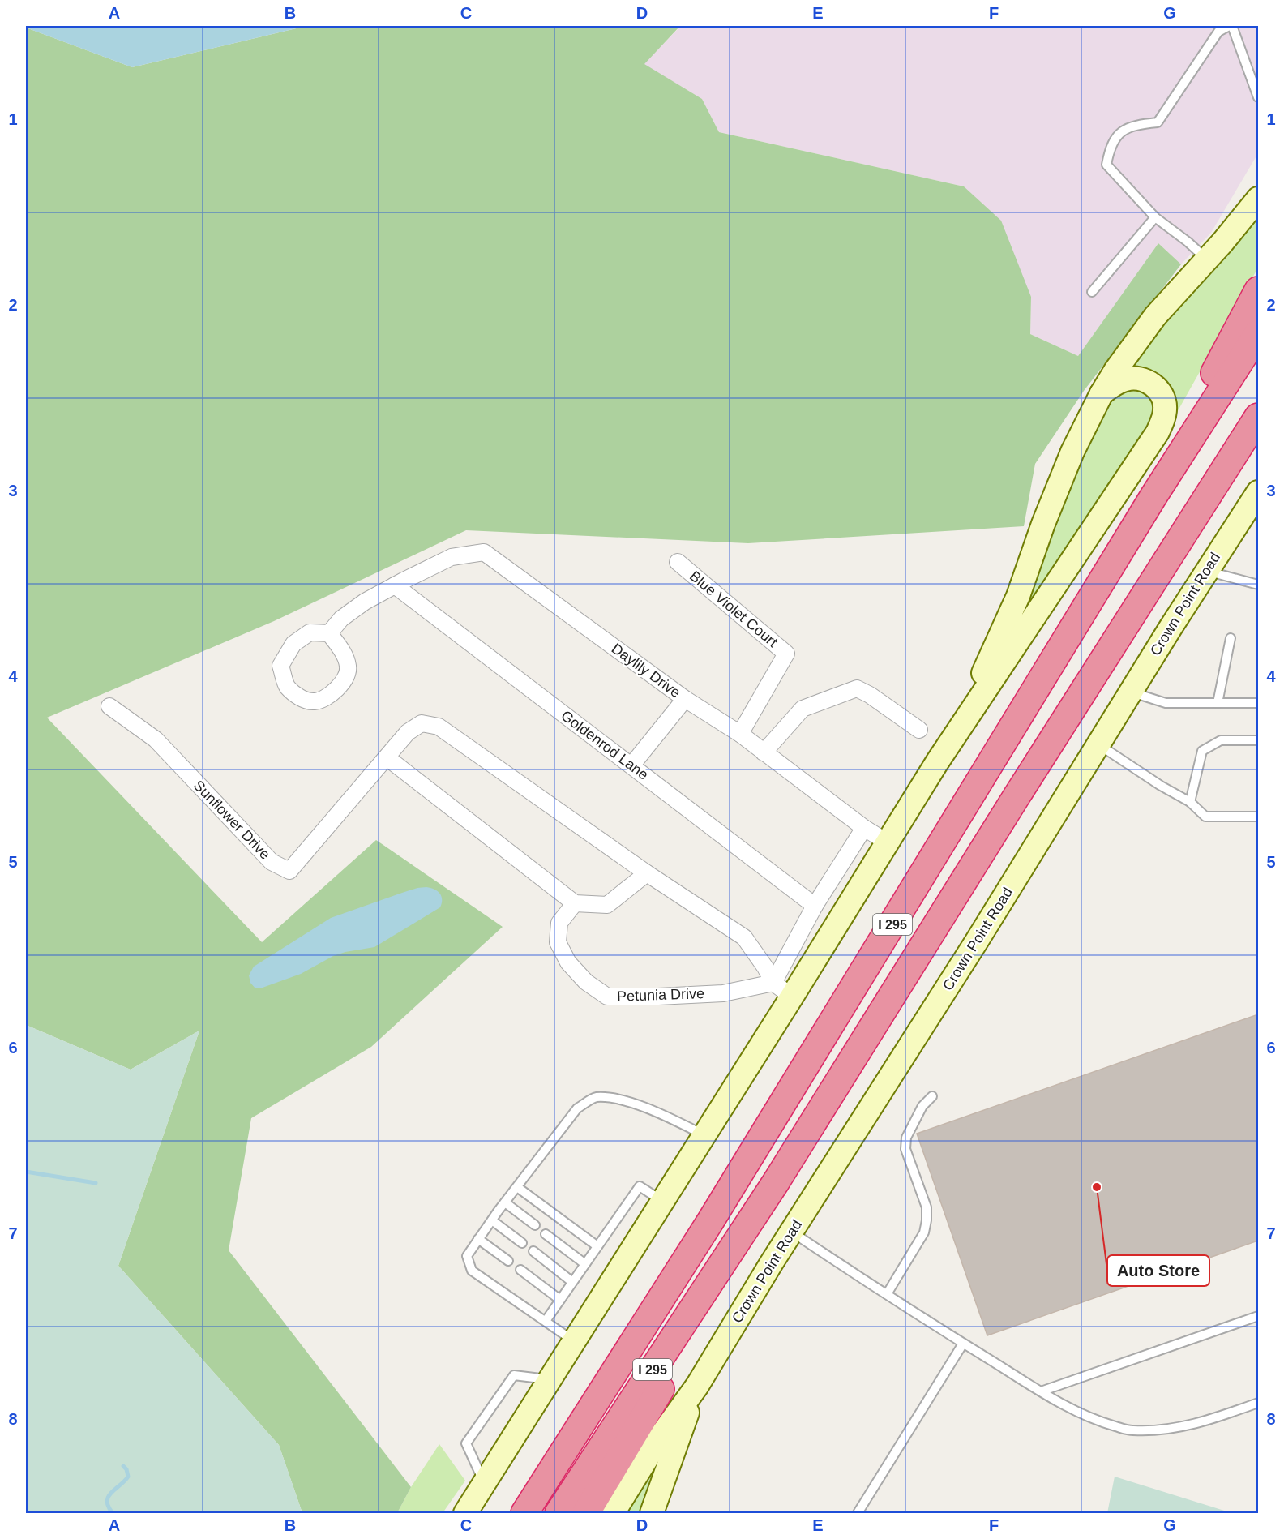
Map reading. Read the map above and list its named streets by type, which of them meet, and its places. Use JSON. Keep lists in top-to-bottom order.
{
  "streets": {
    "highway": ["I 295"],
    "main road": ["Crown Point Road"],
    "street": [
      "Blue Violet Court",
      "Daylily Drive",
      "Goldenrod Lane",
      "Sunflower Drive",
      "Petunia Drive"
    ]
  },
  "crossings": [
    ["Blue Violet Court", "Daylily Drive"],
    ["Daylily Drive", "Goldenrod Lane"],
    ["Sunflower Drive", "Petunia Drive"]
  ],
  "places": ["Auto Store"],
  "grid": {
    "columns": [
      "A",
      "B",
      "C",
      "D",
      "E",
      "F",
      "G"
    ],
    "rows": [
      "1",
      "2",
      "3",
      "4",
      "5",
      "6",
      "7",
      "8"
    ]
  }
}
